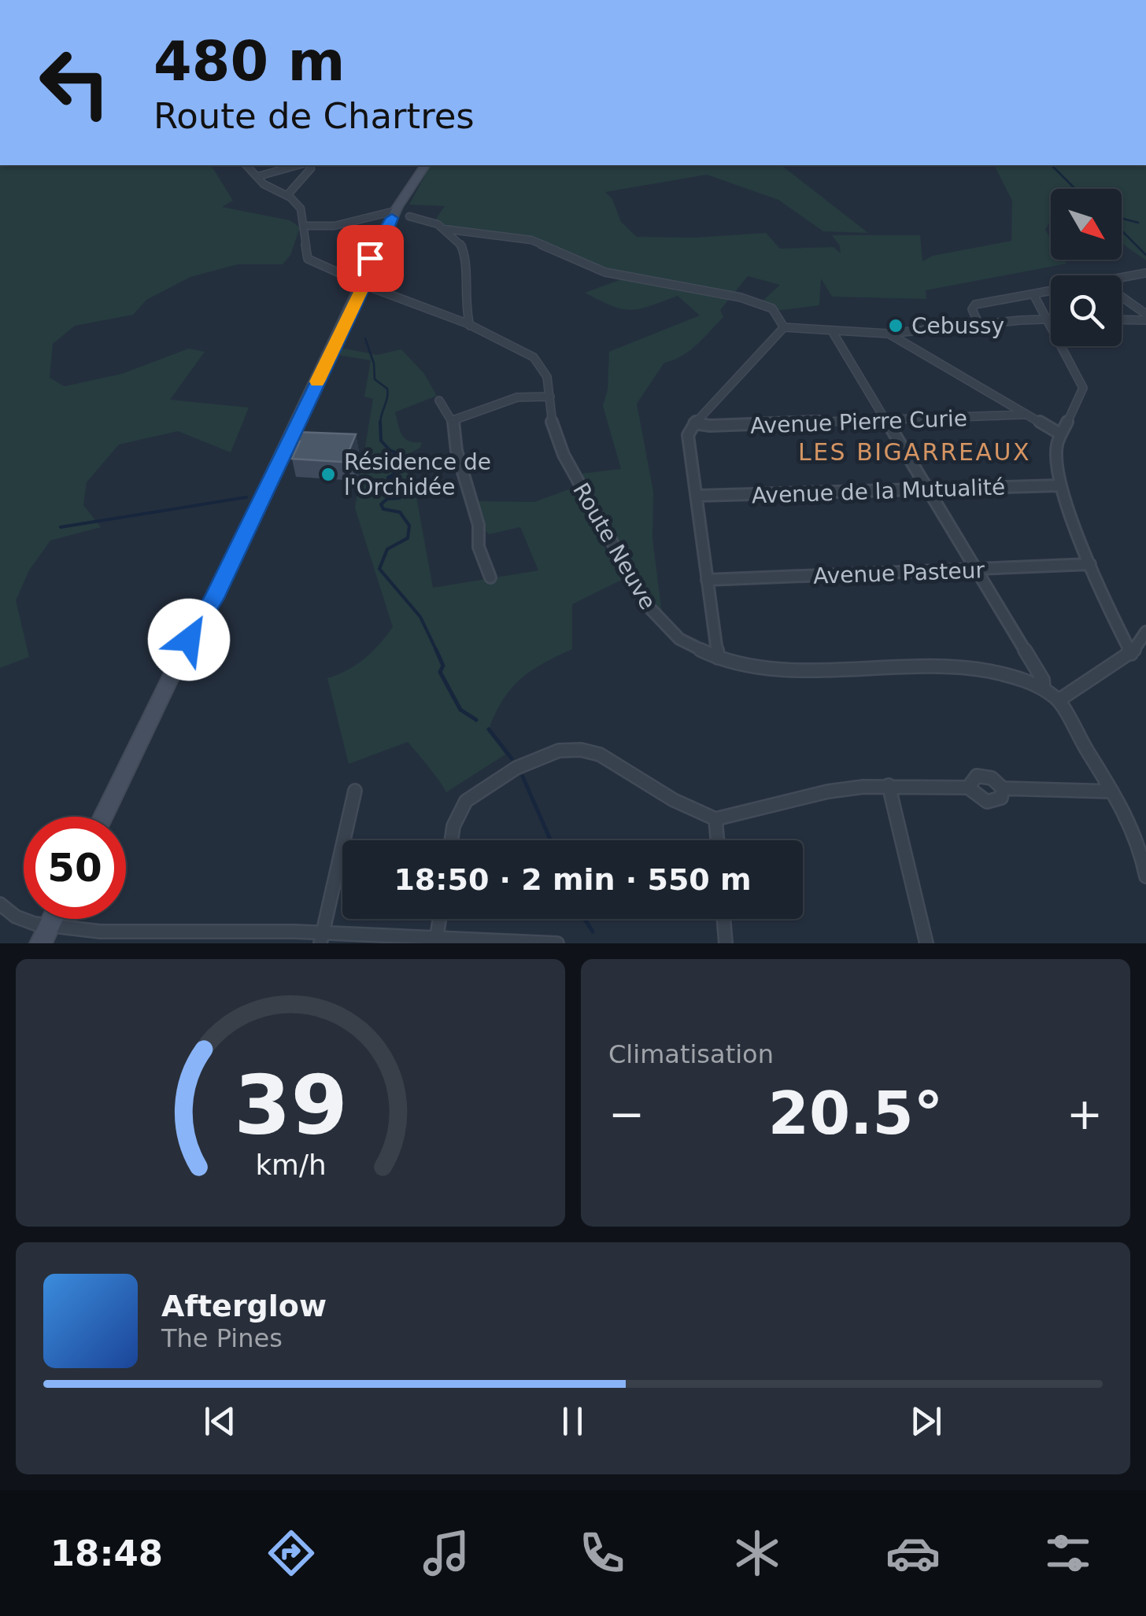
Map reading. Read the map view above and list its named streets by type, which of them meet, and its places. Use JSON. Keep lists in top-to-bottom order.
{
  "streets": {
    "street": [
      "Avenue Pierre Curie",
      "Avenue de la Mutualité",
      "Route Neuve",
      "Avenue Pasteur"
    ]
  },
  "districts": ["LES BIGARREAUX"],
  "places": ["Cebussy", "Résidence de l'Orchidée"],
  "north": "bottom right",
  "page": {
    "turn": ["480 m", "Route de Chartres"],
    "limit": "50",
    "trip": "18:50 · 2 min · 550 m",
    "tile": "Climatisation",
    "heat": ["−", "20.5°", "+"],
    "song": ["Afterglow", "The Pines"],
    "tabs": "18:48",
    "gauge": ["39", "km/h"]
  }
}
